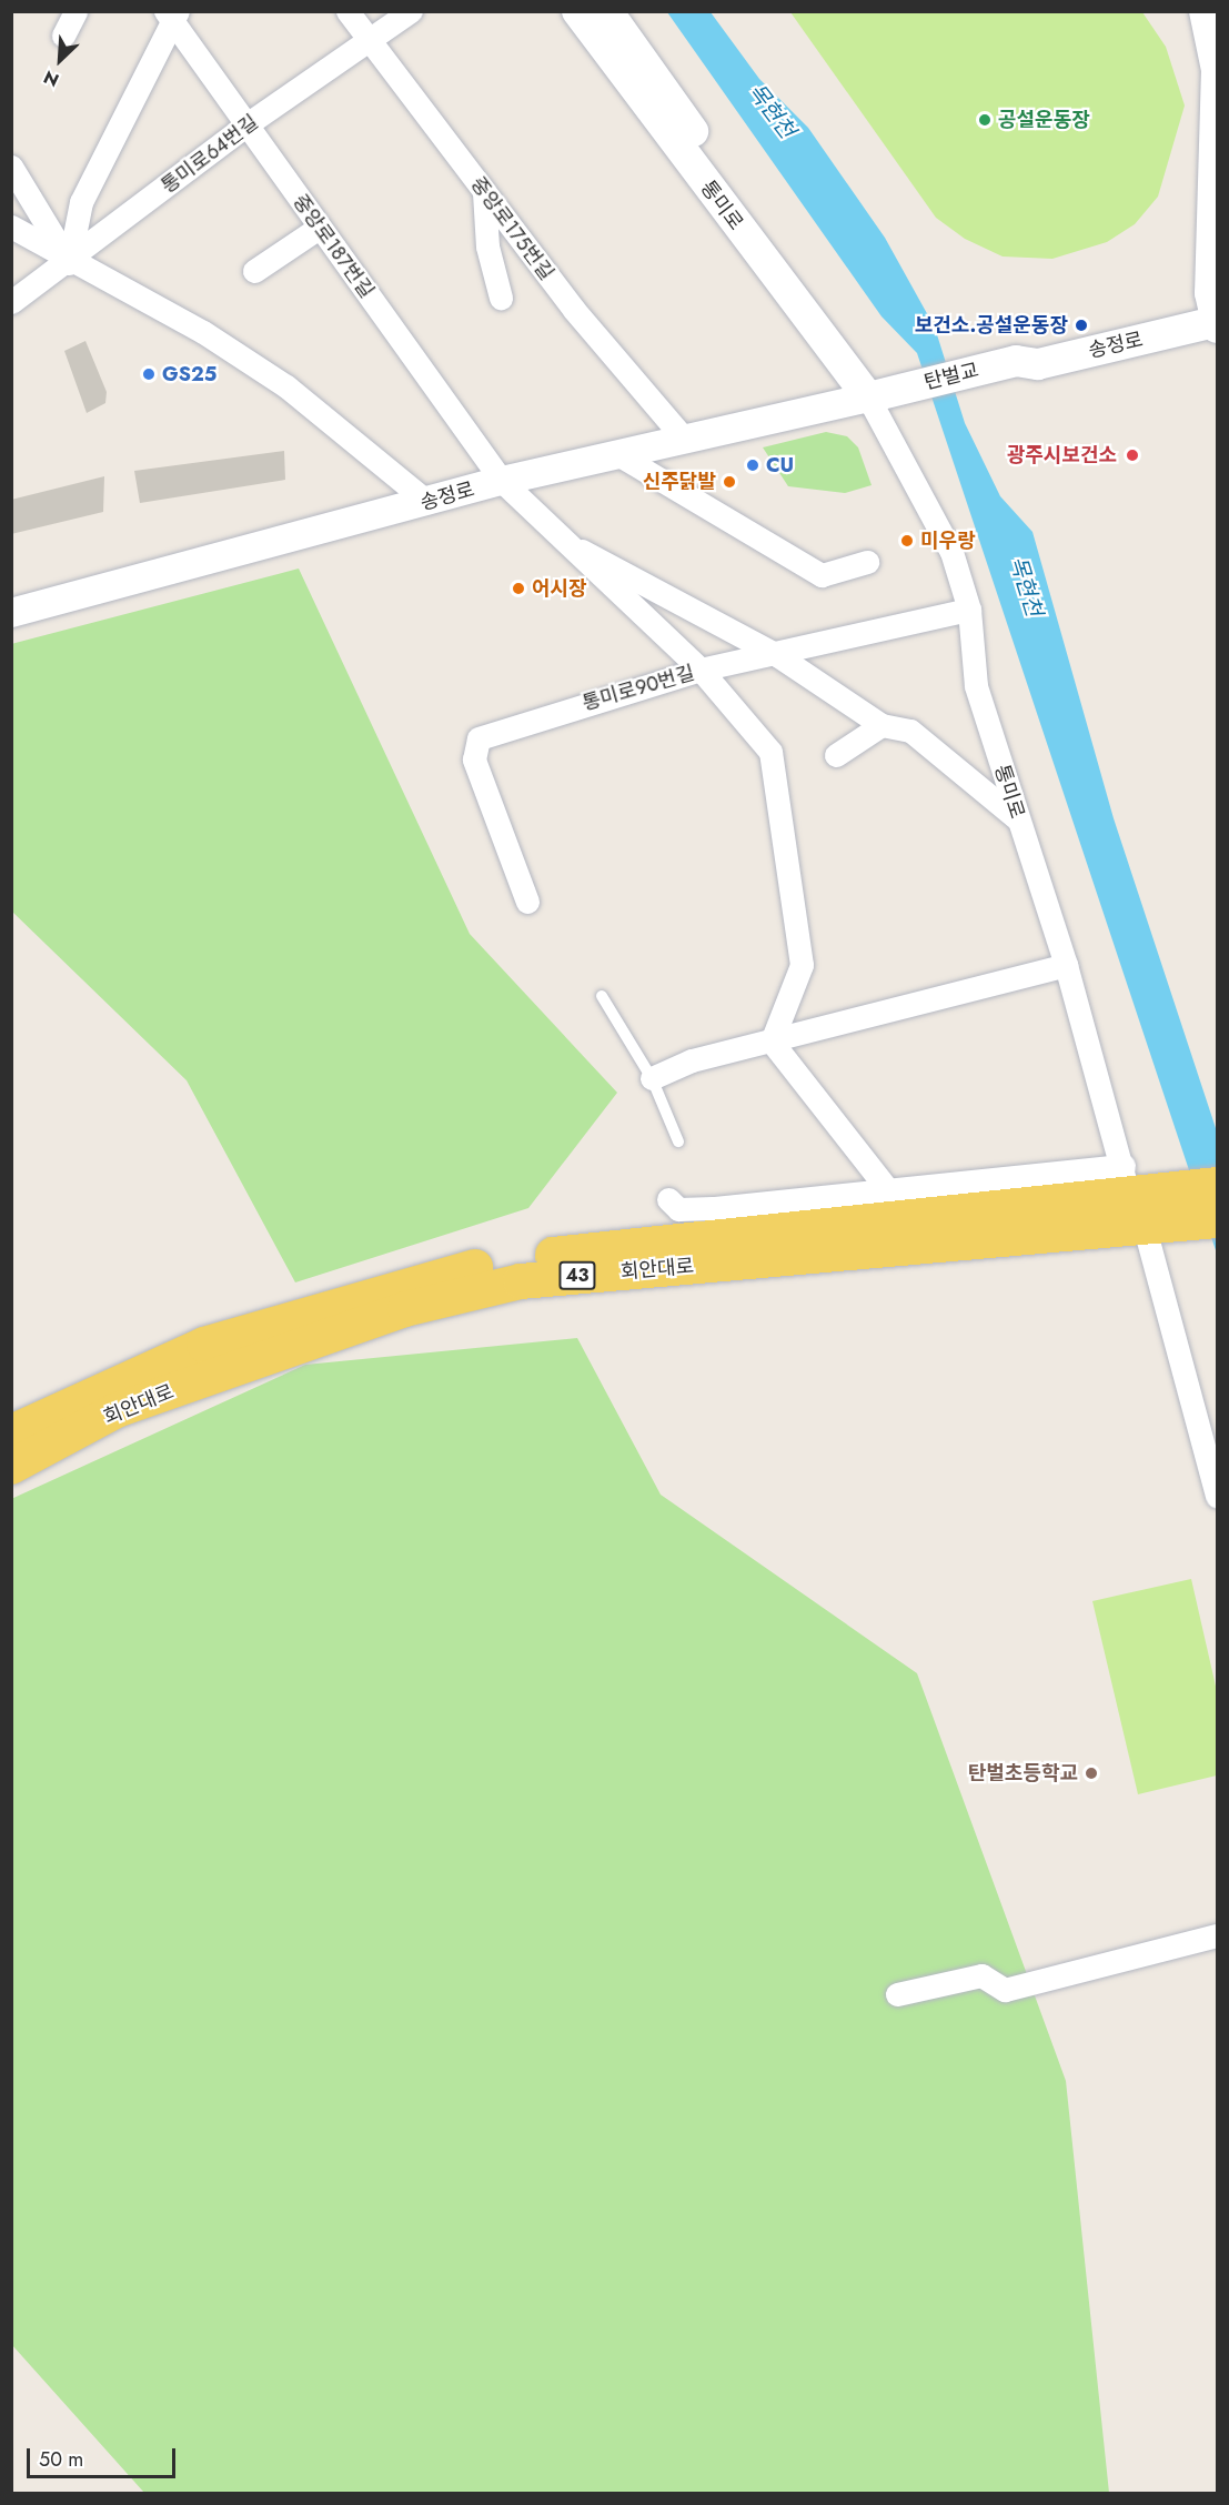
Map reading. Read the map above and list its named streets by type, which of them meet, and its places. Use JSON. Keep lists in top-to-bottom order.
{
  "streets": {
    "main road": [
      "통미로",
      "송정로",
      "탄벌교",
      "회안대로",
      "43"
    ],
    "street": [
      "통미로64번길",
      "중앙로175번길",
      "중앙로187번길",
      "통미로90번길"
    ]
  },
  "crossings": [
    ["통미로64번길", "중앙로175번길"],
    ["통미로64번길", "중앙로187번길"],
    ["통미로", "송정로"],
    ["통미로", "탄벌교"],
    ["통미로", "통미로90번길"],
    ["통미로", "회안대로"],
    ["중앙로175번길", "송정로"],
    ["중앙로187번길", "송정로"],
    ["송정로", "탄벌교"]
  ],
  "water": ["목현천"],
  "places": [
    "공설운동장",
    "보건소.공설운동장",
    "GS25",
    "광주시보건소",
    "CU",
    "신주닭발",
    "미우랑",
    "어시장",
    "탄벌초등학교"
  ],
  "scale_bar": "50 m",
  "north": "bottom left"
}
